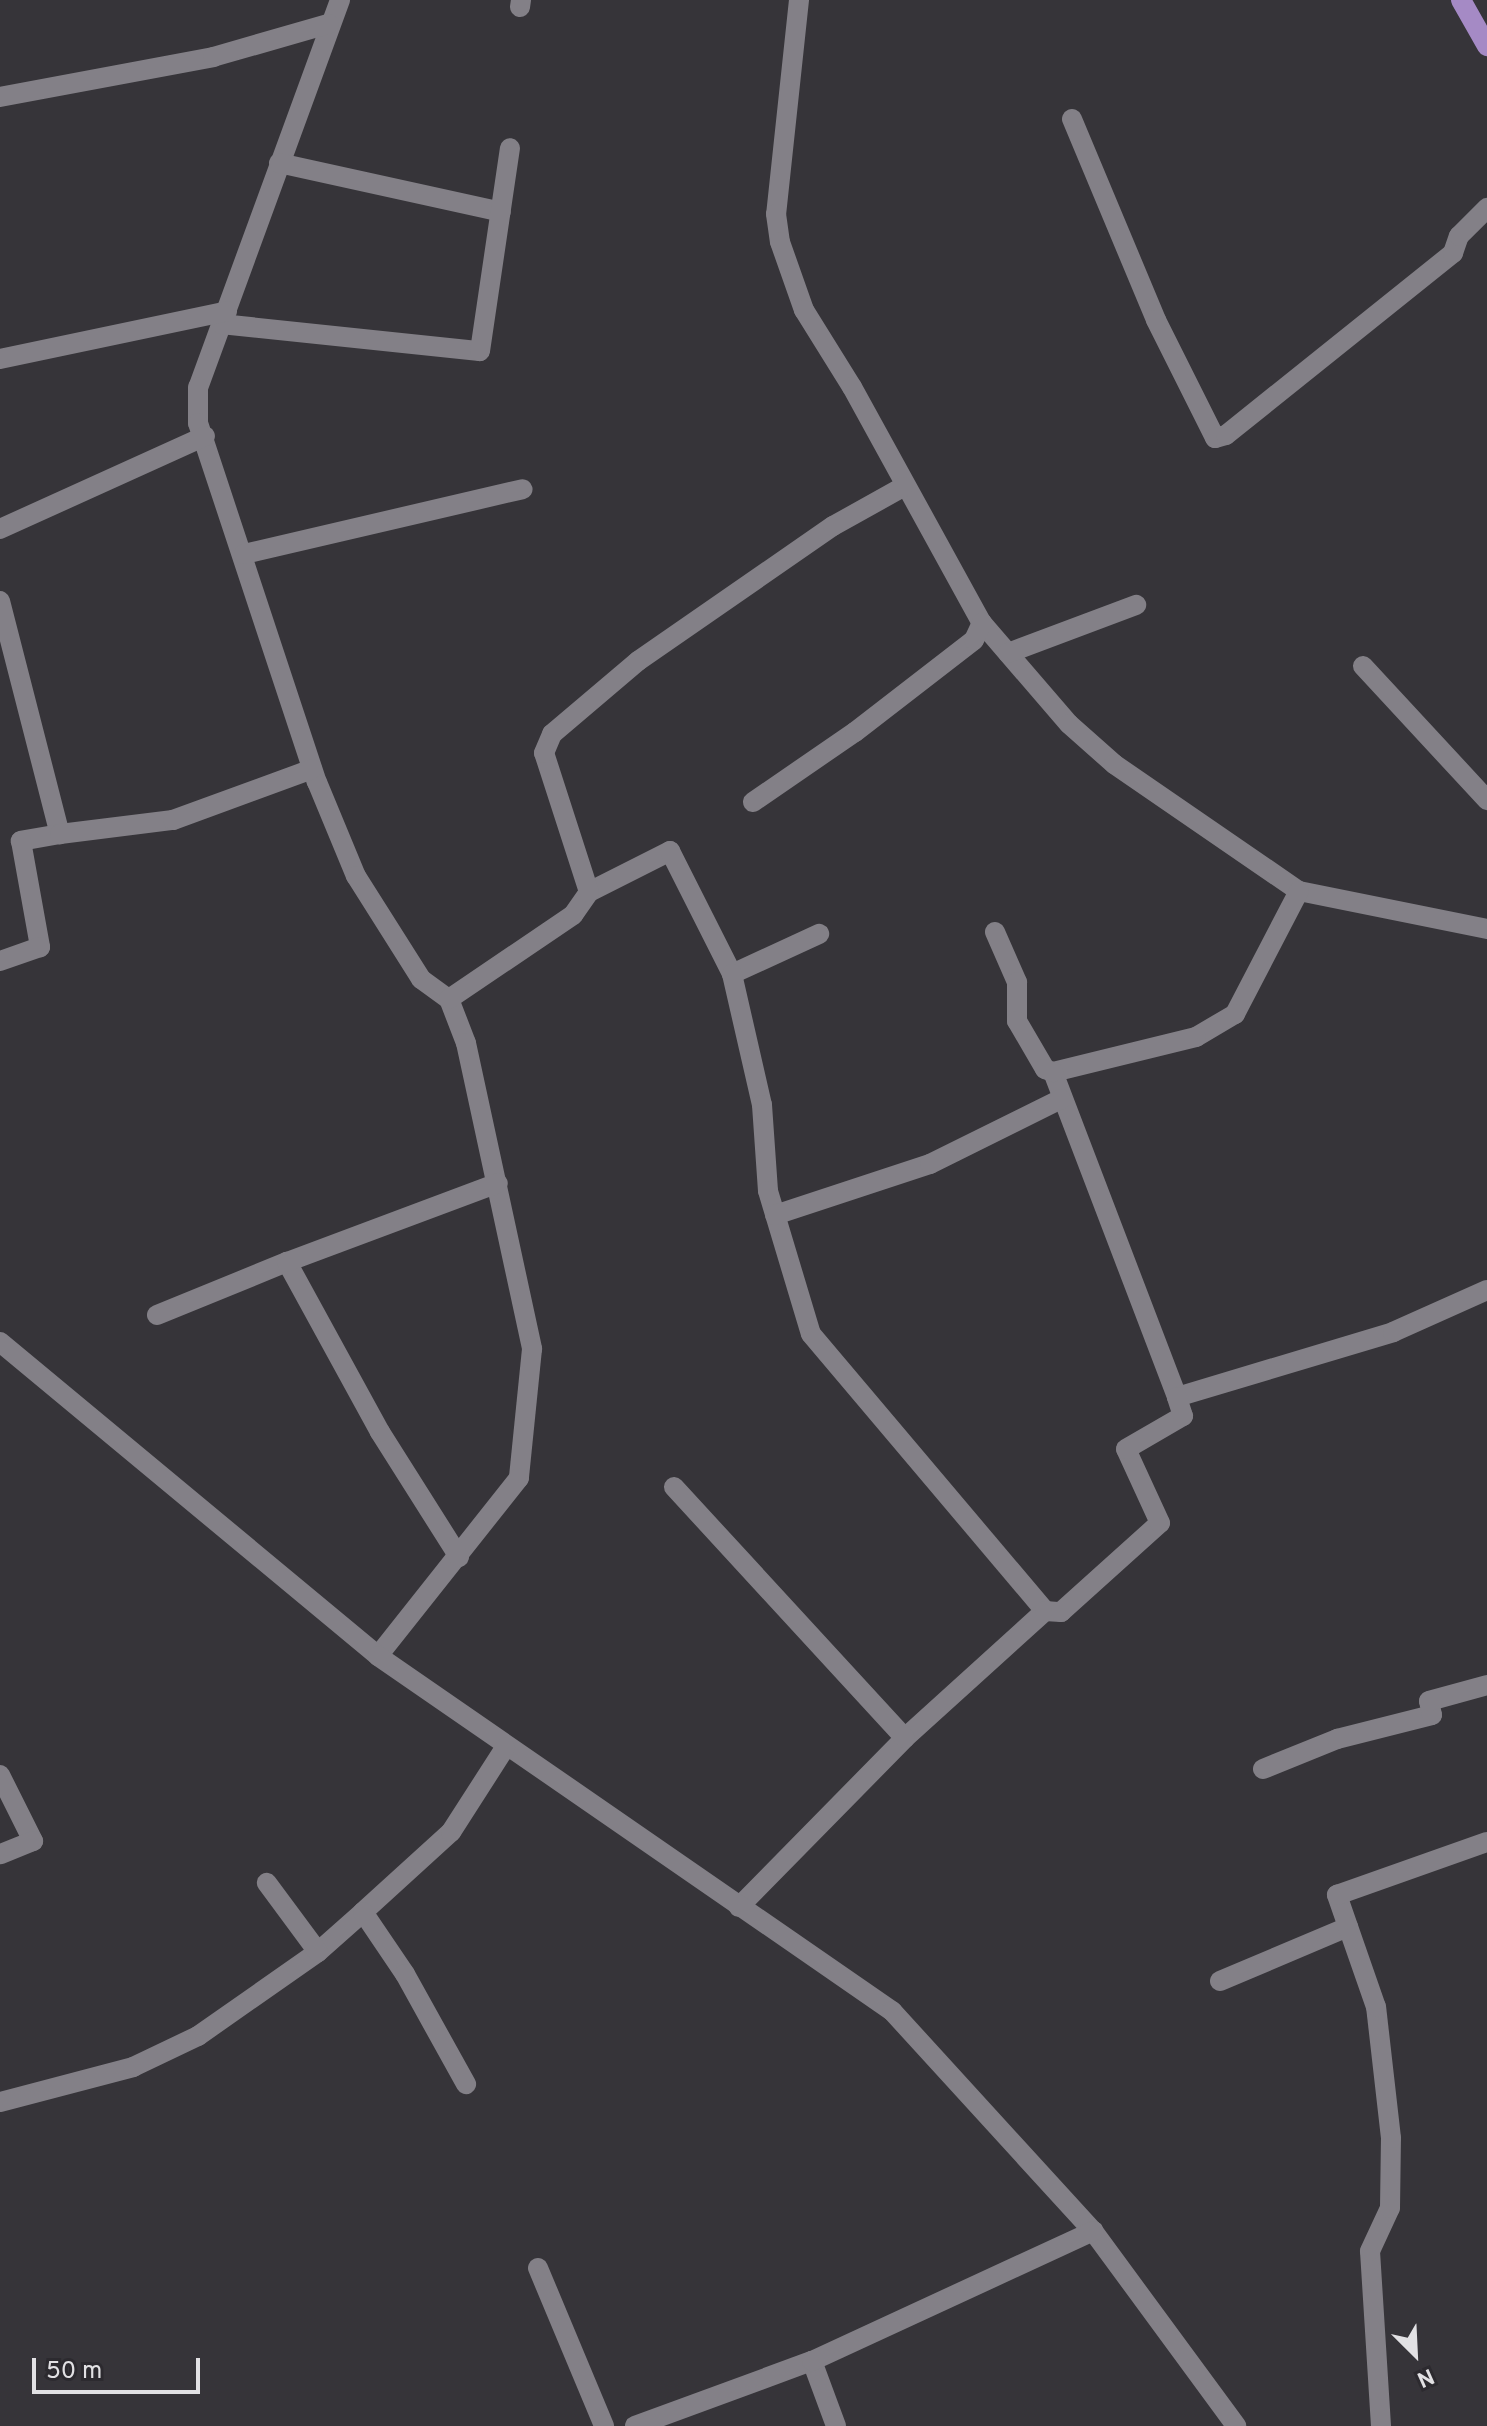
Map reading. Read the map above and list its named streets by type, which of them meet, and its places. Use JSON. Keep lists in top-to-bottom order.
{
  "scale_bar": "50 m",
  "north": "bottom right"
}
